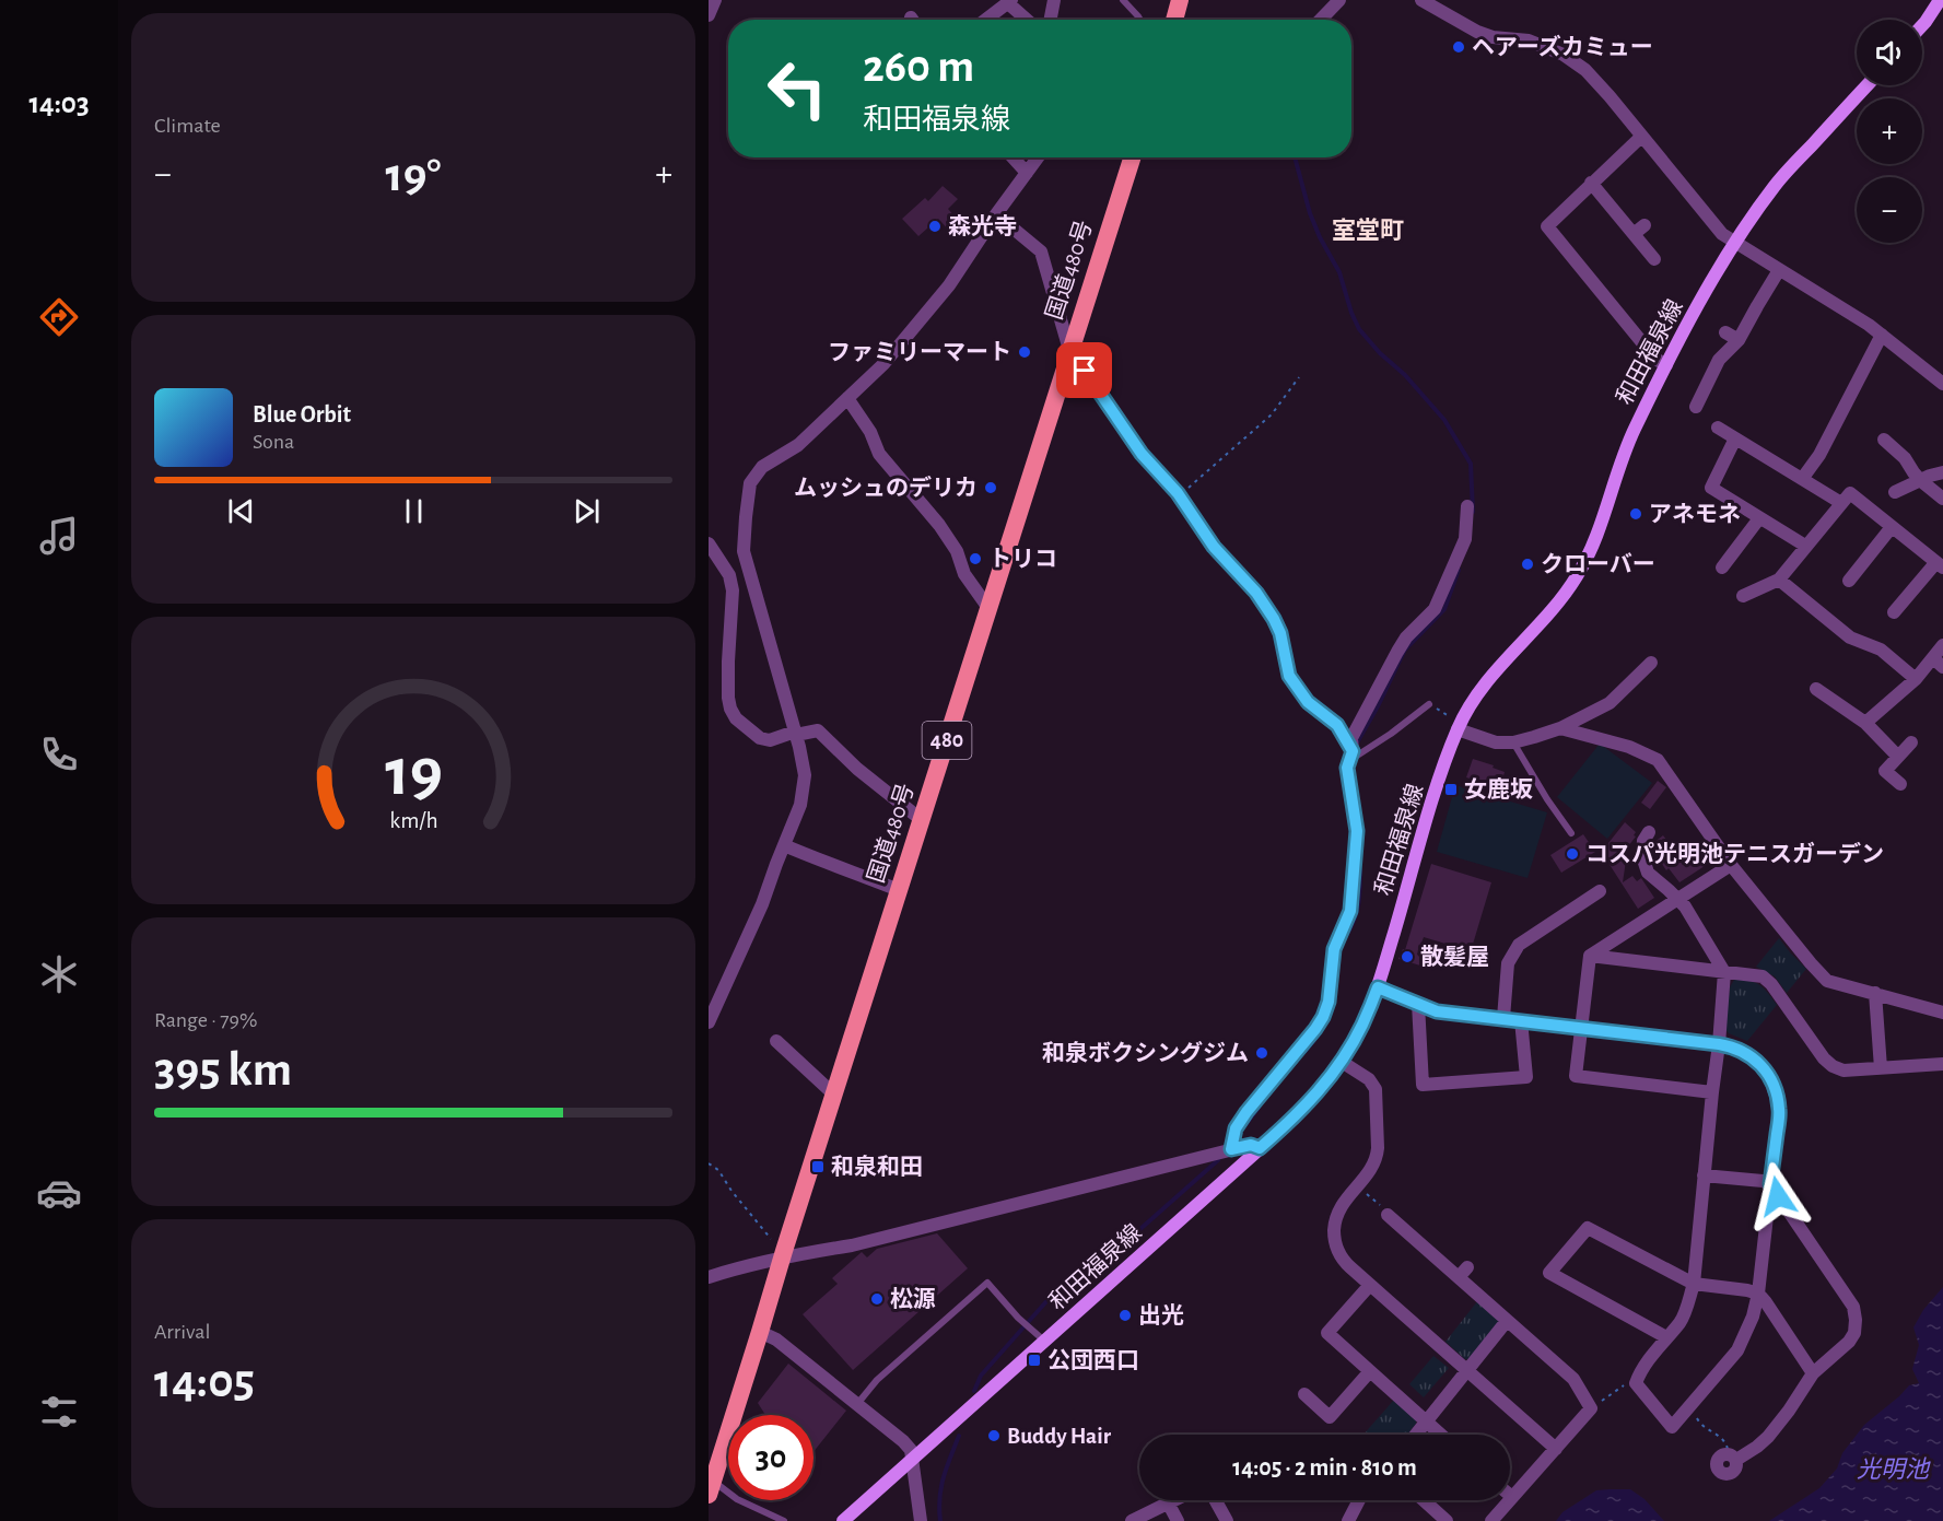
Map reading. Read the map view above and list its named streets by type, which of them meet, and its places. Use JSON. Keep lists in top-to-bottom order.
{
  "streets": {
    "highway": ["国道480号", "480"],
    "main road": ["和田福泉線"]
  },
  "districts": ["室堂町"],
  "water": ["光明池"],
  "places": {
    "other": [
      "ヘアーズカミュー",
      "森光寺",
      "ファミリーマート",
      "ムッシュのデリカ",
      "アネモネ",
      "トリコ",
      "クローバー",
      "コスパ光明池テニスガーデン",
      "散髪屋",
      "和泉ボクシングジム",
      "松源",
      "出光",
      "Buddy Hair"
    ],
    "transit": ["女鹿坂", "和泉和田", "公団西口"]
  },
  "page": {
    "tabs": "14:03",
    "tile": [
      "Climate",
      ["Range · 79%", "395 km"],
      ["Arrival", "14:05"]
    ],
    "map_buttons": ["+", "−"],
    "turn": ["260 m", "和田福泉線"],
    "heat": ["−", "19°", "+"],
    "song": ["Blue Orbit", "Sona"],
    "limit": "30",
    "trip": "14:05 · 2 min · 810 m",
    "gauge": ["19", "km/h"]
  }
}
